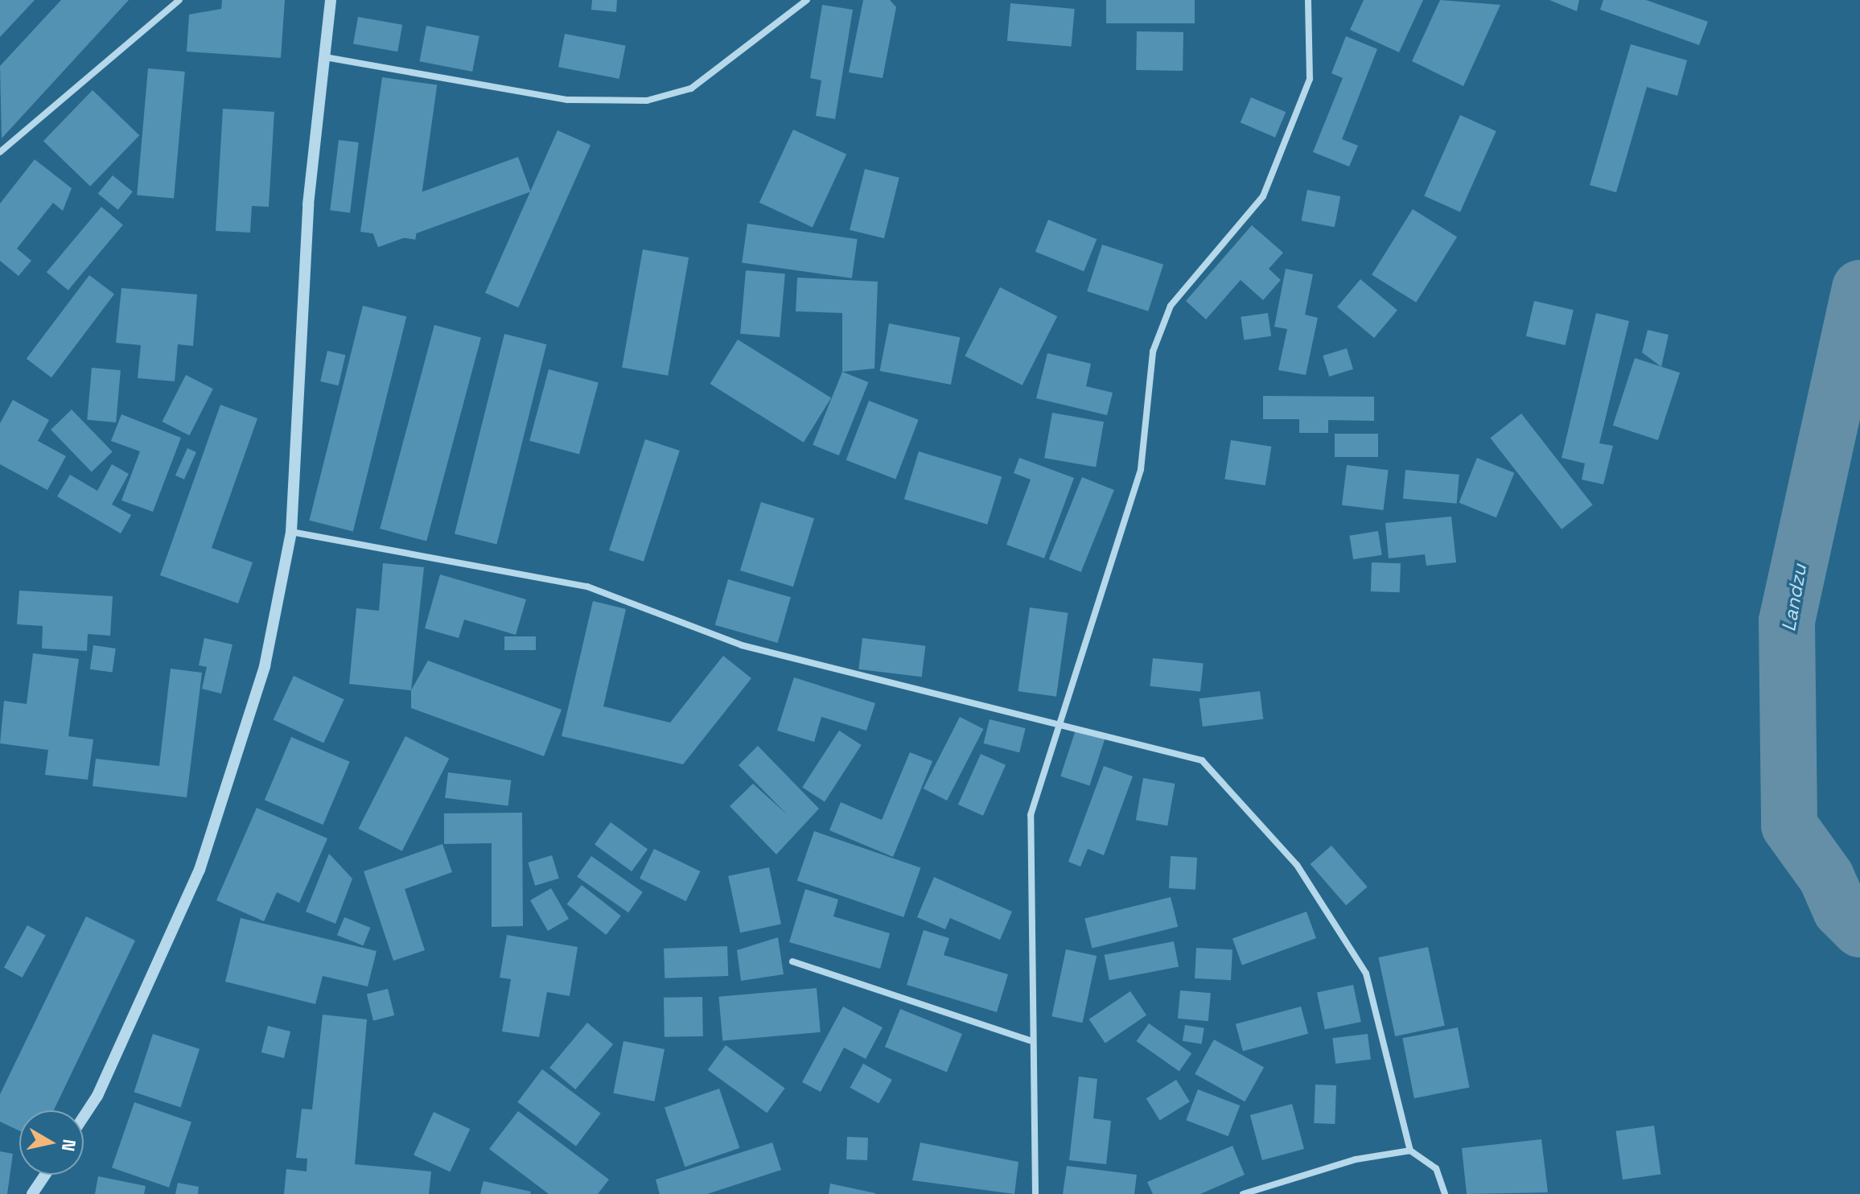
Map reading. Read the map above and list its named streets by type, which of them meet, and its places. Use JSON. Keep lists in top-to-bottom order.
{
  "water": ["Landzu"],
  "north": "right"
}
